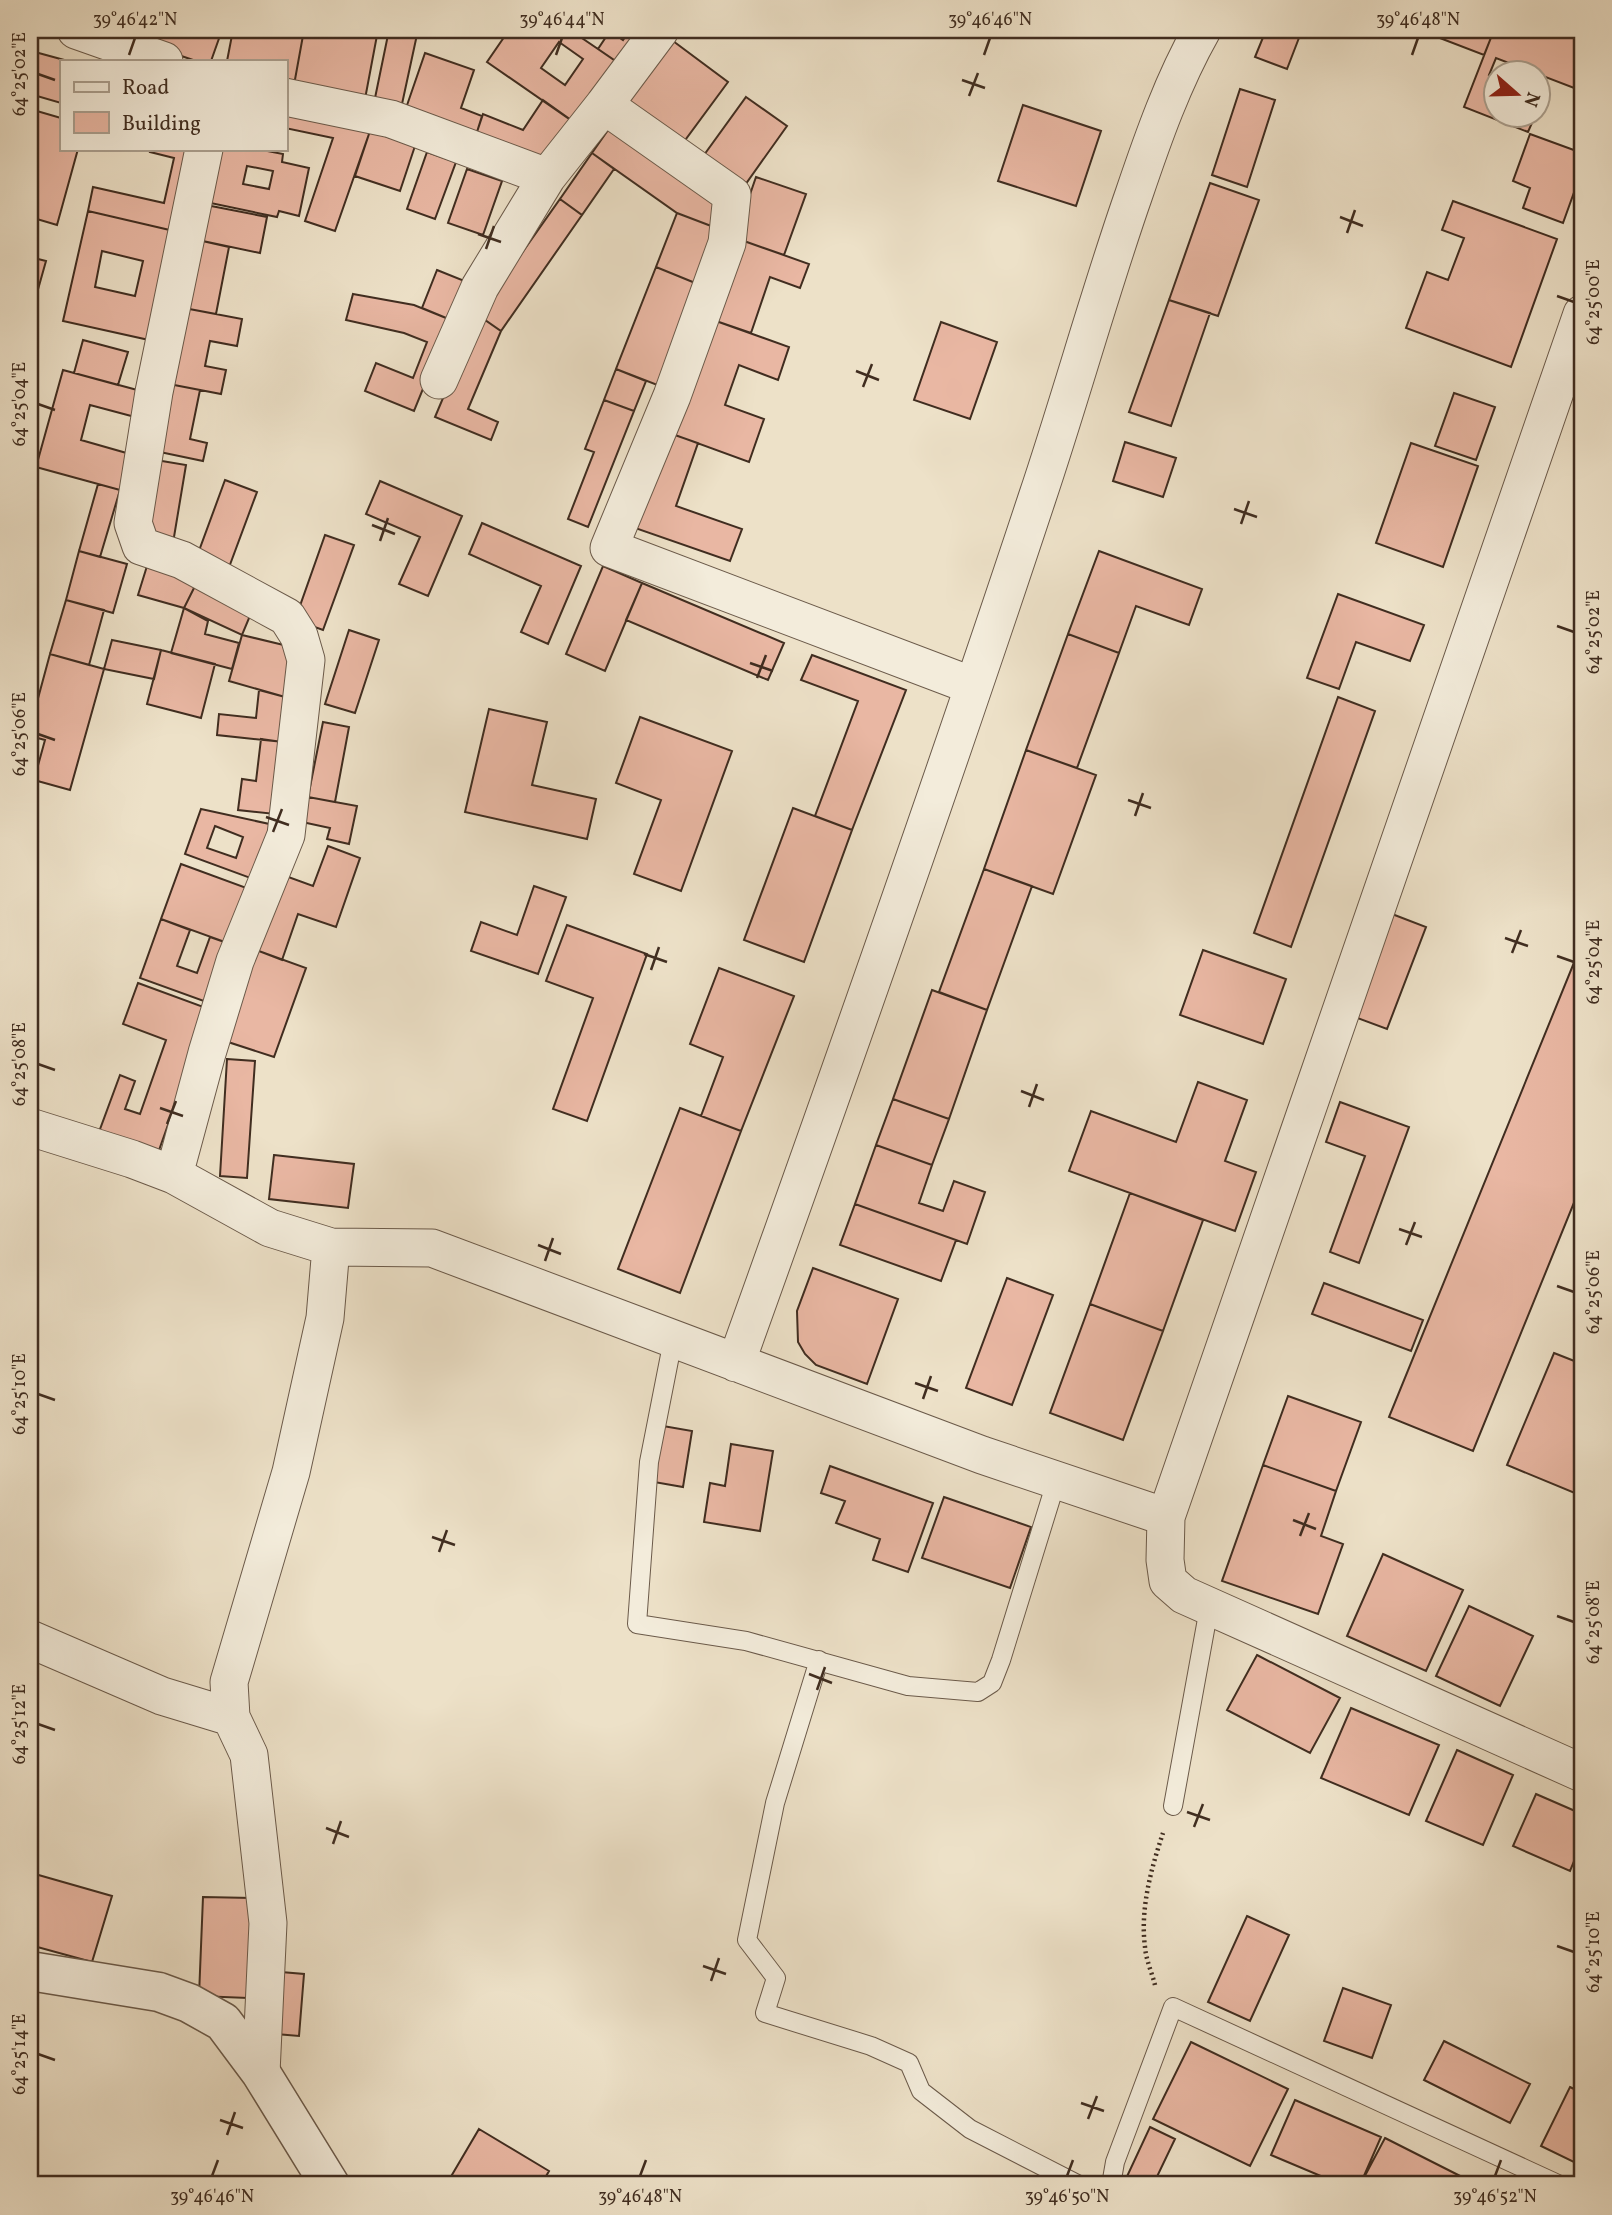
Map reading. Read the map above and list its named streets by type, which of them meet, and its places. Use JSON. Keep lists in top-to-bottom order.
{
  "legend": ["Road", "Building"],
  "north": "right",
  "coordinates": [
    "39°46'42\"N",
    "39°46'44\"N",
    "39°46'46\"N",
    "39°46'48\"N",
    "64°25'02\"E",
    "64°25'00\"E",
    "64°25'04\"E",
    "64°25'06\"E",
    "64°25'08\"E",
    "64°25'10\"E",
    "64°25'12\"E",
    "64°25'14\"E",
    "39°46'50\"N",
    "39°46'52\"N"
  ]
}
